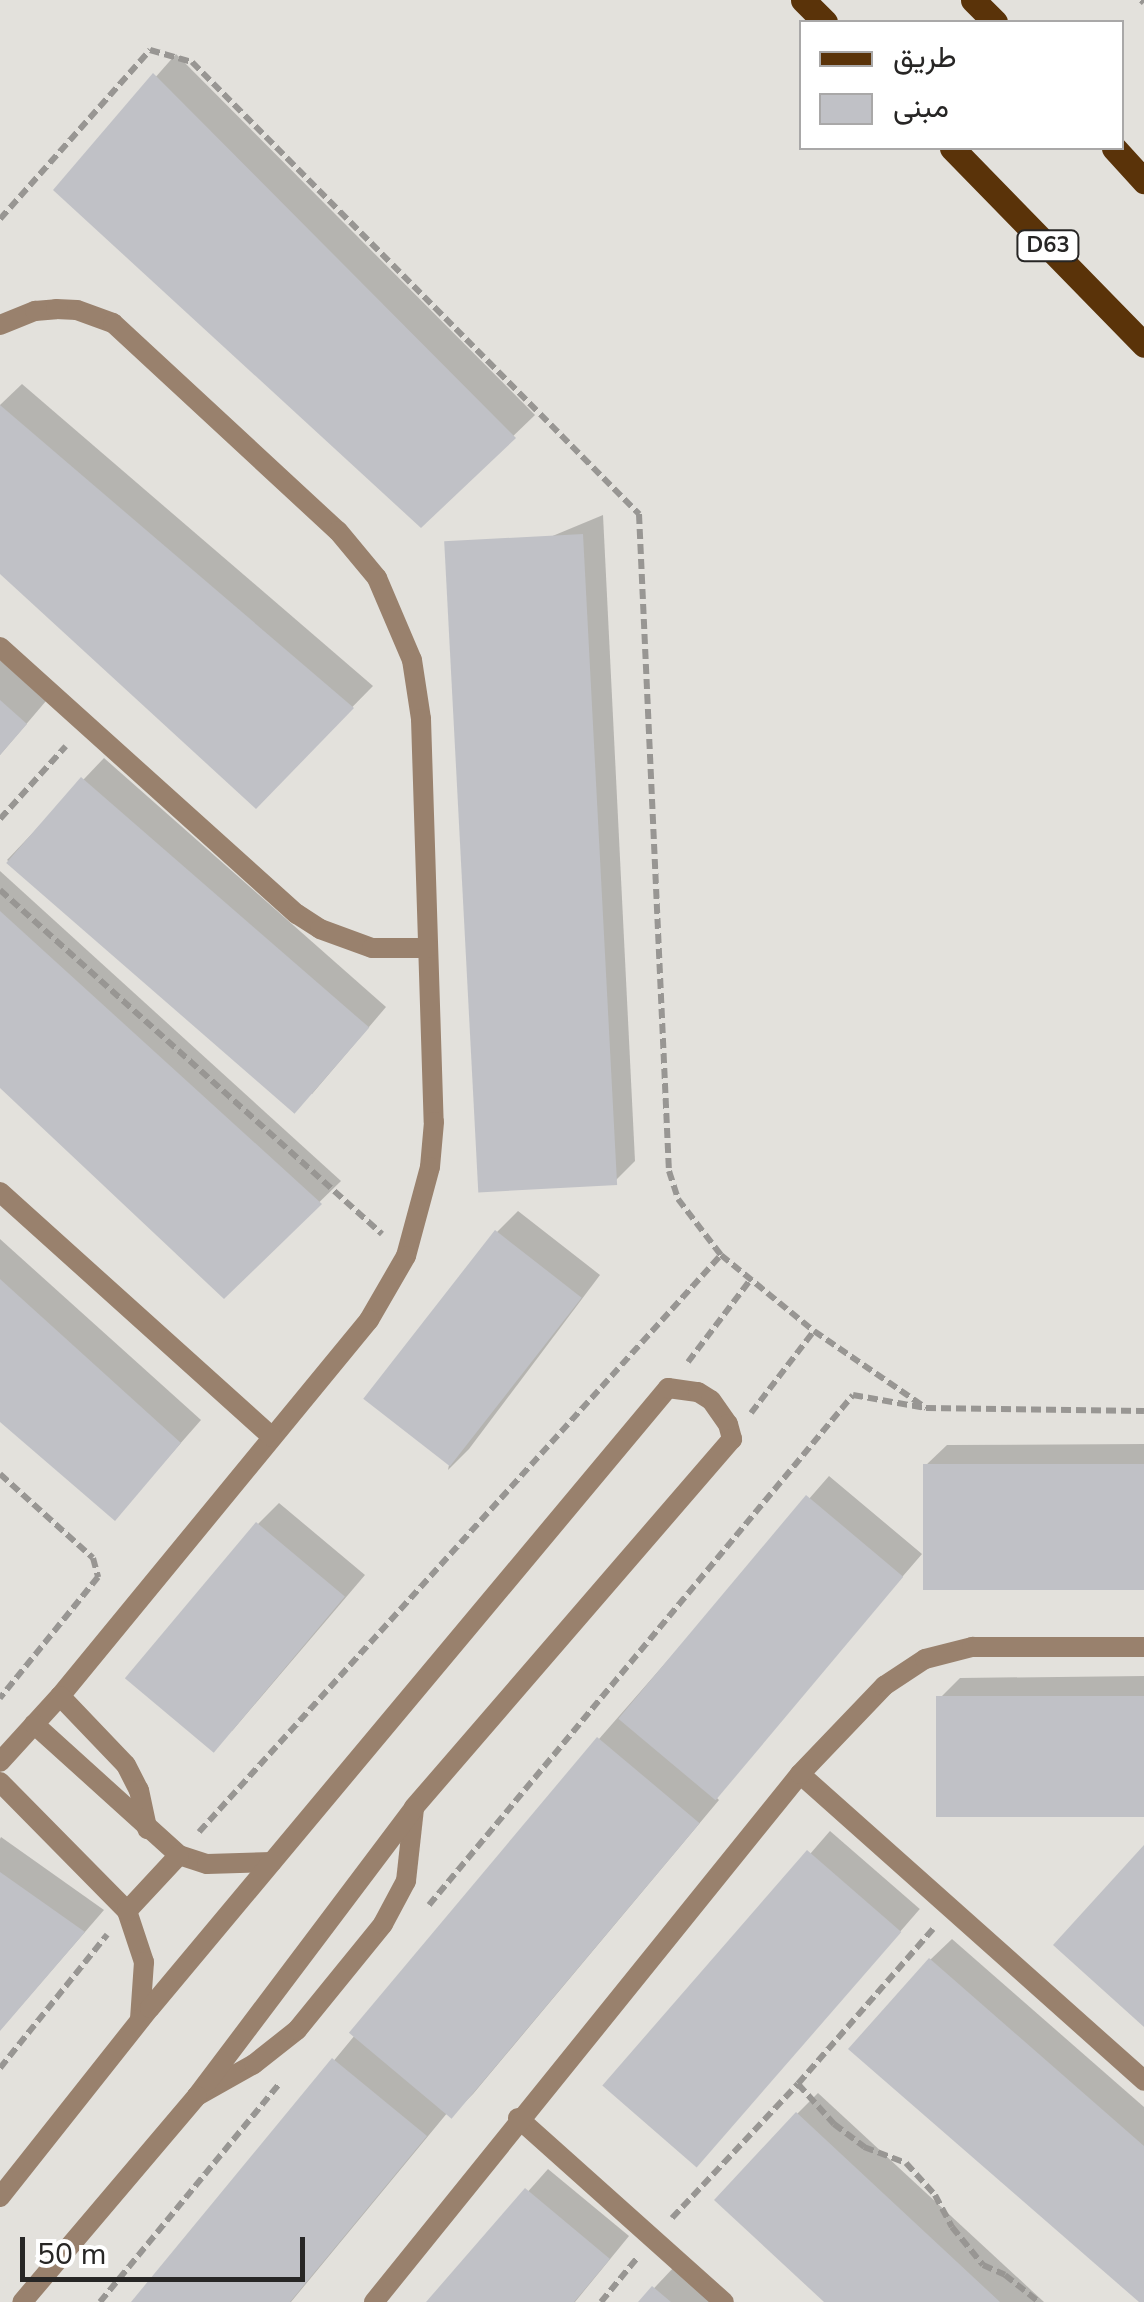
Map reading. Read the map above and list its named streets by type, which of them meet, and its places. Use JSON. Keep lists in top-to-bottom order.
{
  "streets": {
    "main road": ["D63"]
  },
  "legend": ["طريق", "مبنى"],
  "scale_bar": "50 m"
}
